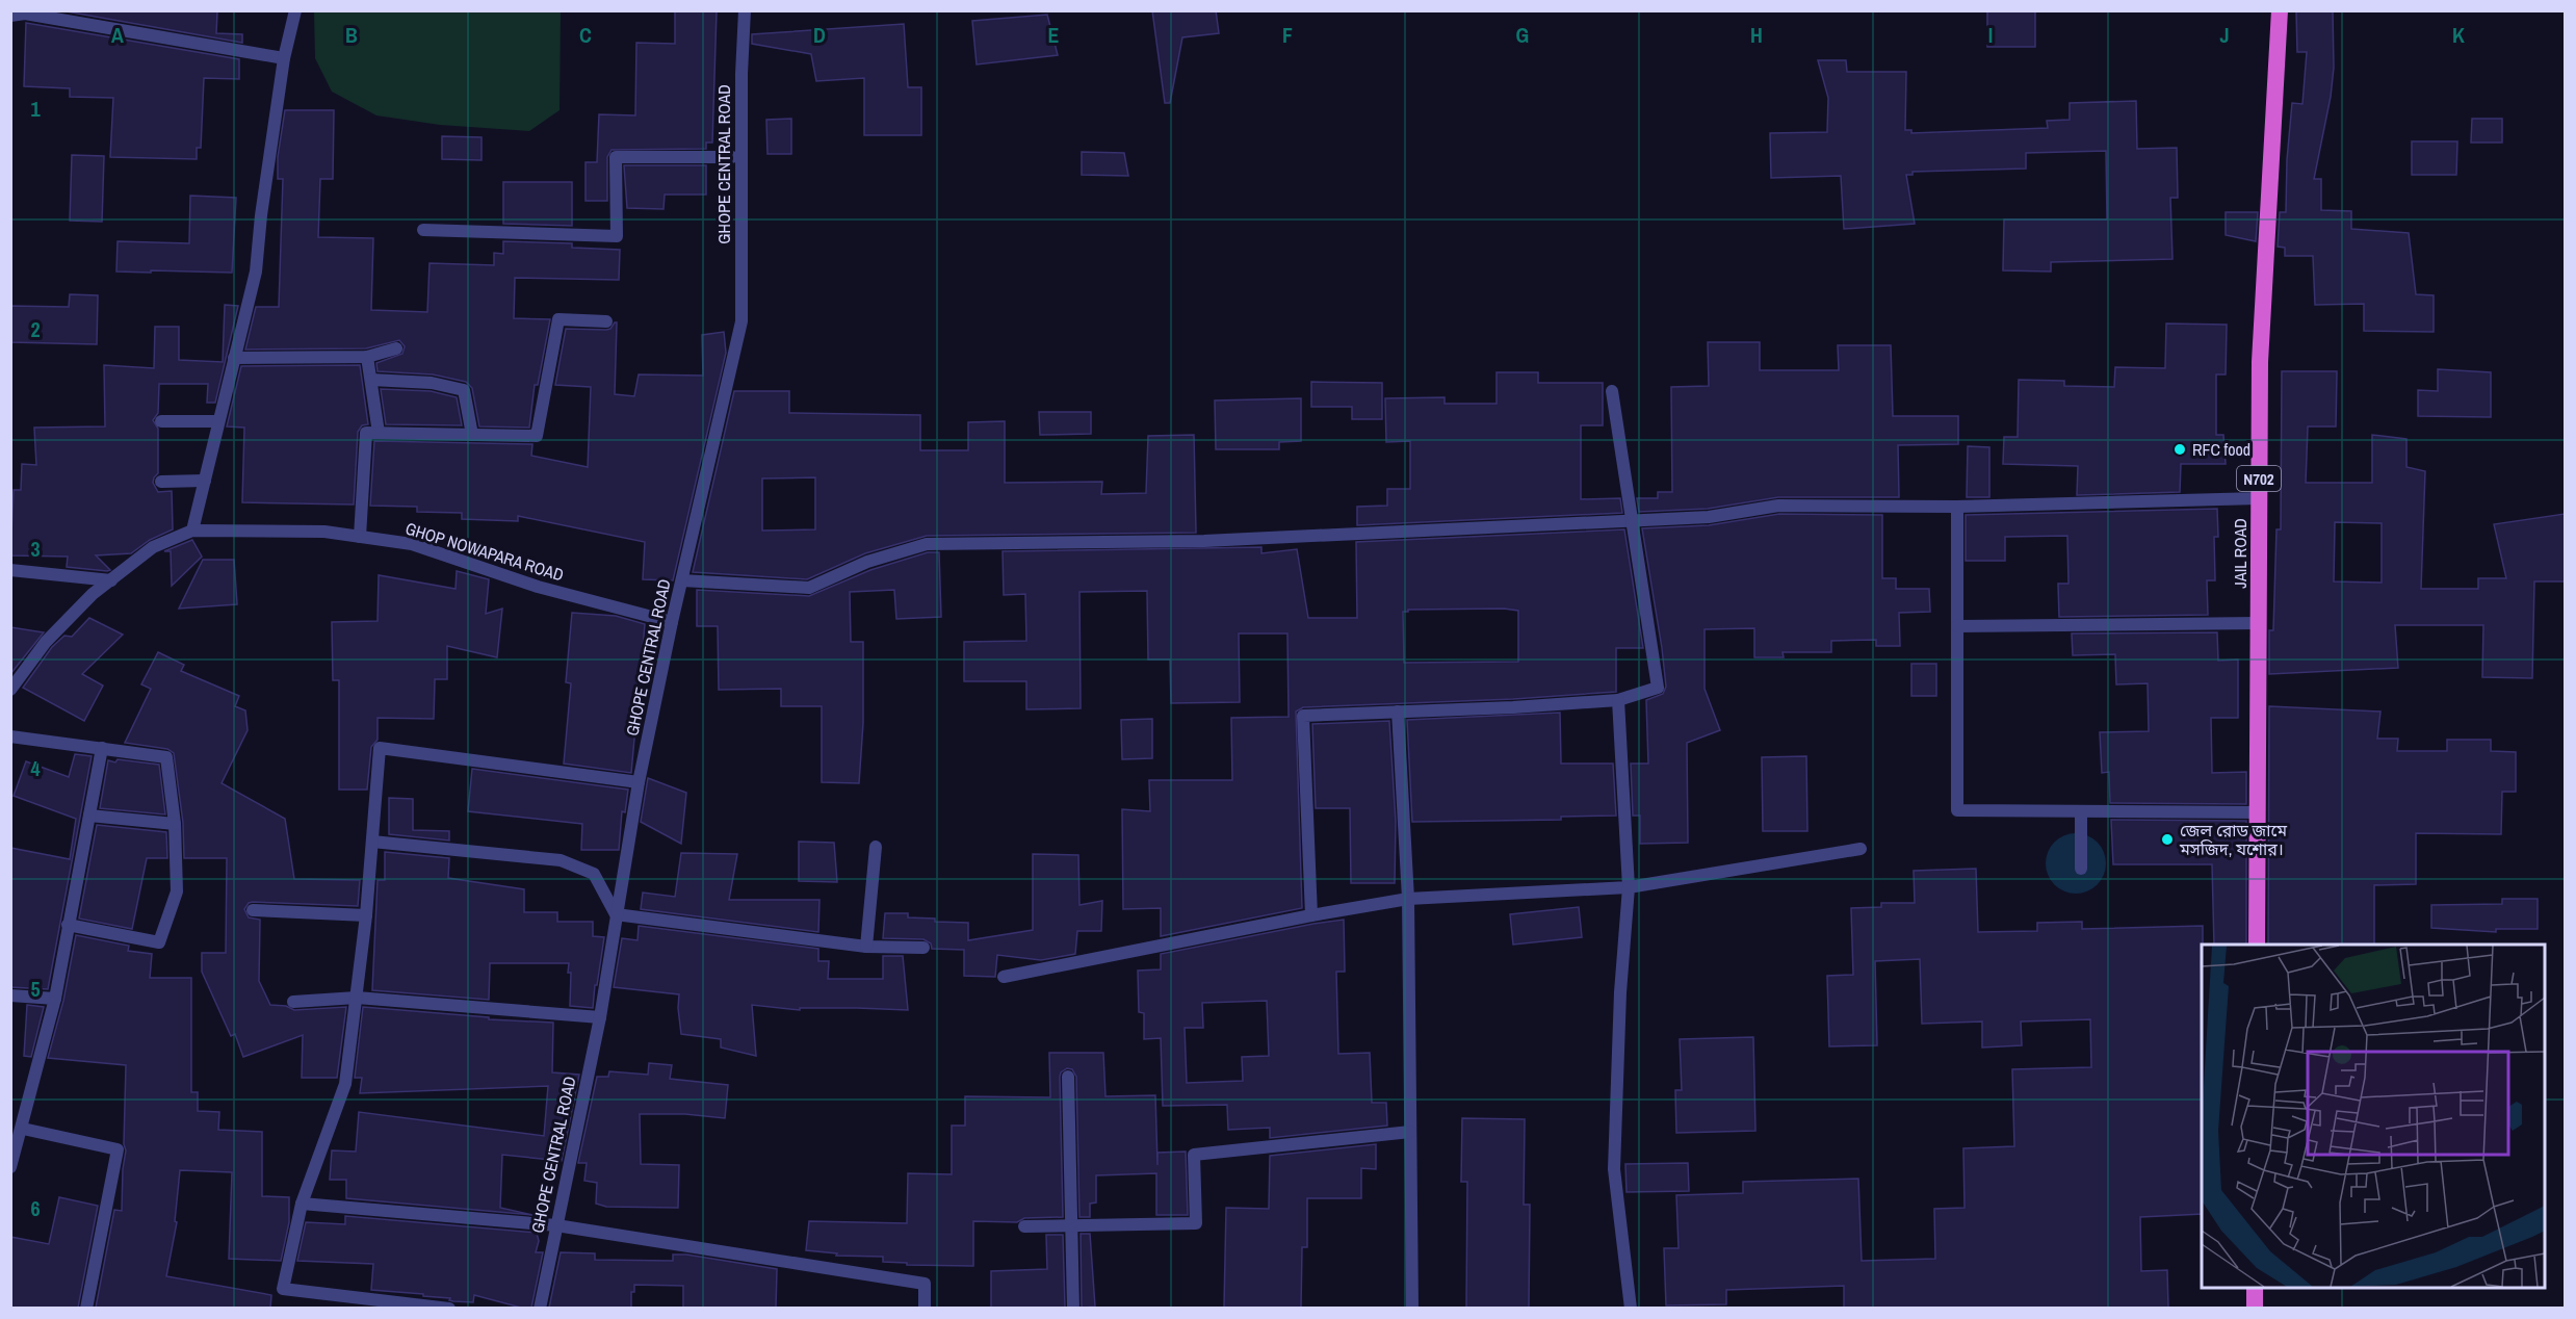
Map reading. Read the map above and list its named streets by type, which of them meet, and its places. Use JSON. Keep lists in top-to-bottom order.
{
  "streets": {
    "highway": ["N702", "JAIL ROAD"],
    "street": ["GHOPE CENTRAL ROAD", "GHOP NOWAPARA ROAD"]
  },
  "crossings": [
    ["GHOPE CENTRAL ROAD", "GHOP NOWAPARA ROAD"]
  ],
  "places": ["RFC food", "জেল রোড জামে মসজিদ, যশোর।"],
  "grid": {
    "columns": [
      "A",
      "B",
      "C",
      "D",
      "E",
      "F",
      "G",
      "H",
      "I",
      "J",
      "K"
    ],
    "rows": [
      "1",
      "2",
      "3",
      "4",
      "5",
      "6"
    ]
  }
}
